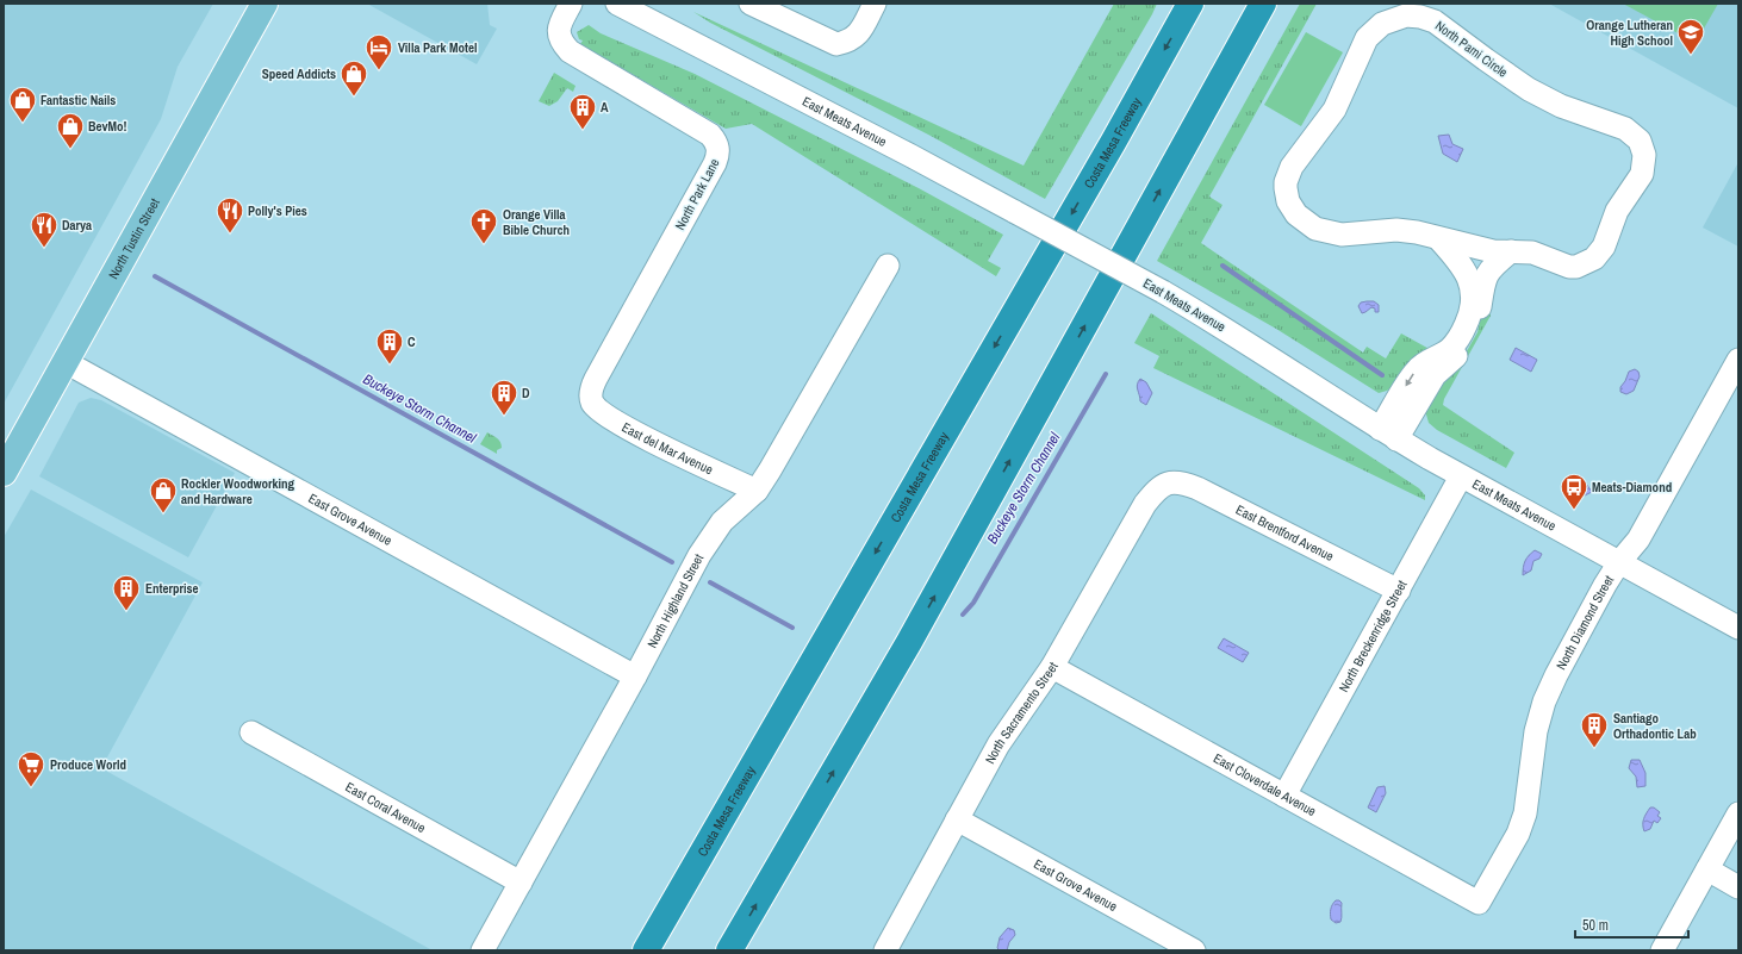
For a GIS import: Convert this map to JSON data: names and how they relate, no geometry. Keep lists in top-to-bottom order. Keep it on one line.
{"streets":{"highway":["Costa Mesa Freeway"],"main road":["North Tustin Street"],"street":["North Pami Circle","East Meats Avenue","North Park Lane","East del Mar Avenue","East Grove Avenue","East Brentford Avenue","North Highland Street","North Diamond Street","North Breckenridge Street","North Sacramento Street","East Cloverdale Avenue","East Coral Avenue"]},"crossings":[["East Meats Avenue","North Diamond Street"],["East Meats Avenue","North Breckenridge Street"],["North Park Lane","East del Mar Avenue"],["North Tustin Street","East Grove Avenue"],["East del Mar Avenue","North Highland Street"],["East Grove Avenue","North Highland Street"],["East Grove Avenue","North Sacramento Street"],["East Brentford Avenue","North Breckenridge Street"],["East Brentford Avenue","North Sacramento Street"],["North Highland Street","East Coral Avenue"],["North Diamond Street","East Cloverdale Avenue"],["North Breckenridge Street","East Cloverdale Avenue"],["North Sacramento Street","East Cloverdale Avenue"]],"water":["Buckeye Storm Channel"],"places":{"school or university":["Orange Lutheran High School"],"hotel":["Villa Park Motel"],"shop":["Speed Addicts","Fantastic Nails","BevMo!","Rockler Woodworking and Hardware"],"building":["A","C","D","Enterprise","Santiago Orthadontic Lab"],"restaurant":["Polly's Pies","Darya"],"church":["Orange Villa Bible Church"],"bus stop":["Meats-Diamond"],"supermarket":["Produce World"]},"scale_bar":"50 m"}
